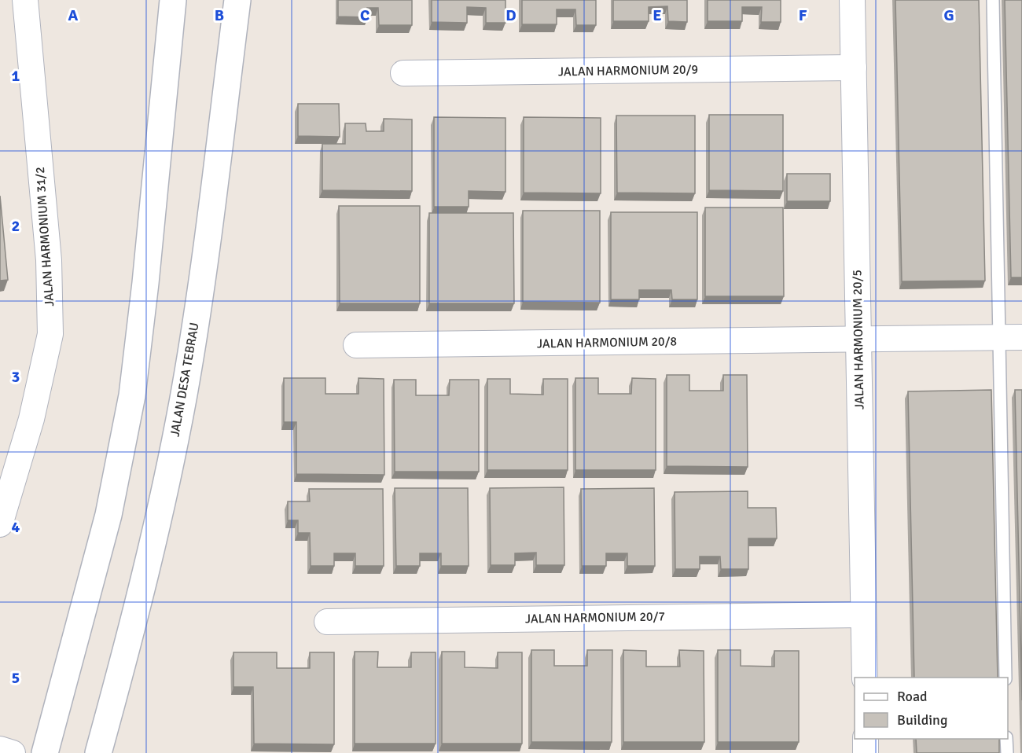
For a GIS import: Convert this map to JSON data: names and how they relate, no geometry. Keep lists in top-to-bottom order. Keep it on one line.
{"streets":{"main road":["JALAN DESA TEBRAU"],"street":["JALAN HARMONIUM 20/9","JALAN HARMONIUM 31/2","JALAN HARMONIUM 20/5","JALAN HARMONIUM 20/8","JALAN HARMONIUM 20/7"]},"crossings":[["JALAN HARMONIUM 20/9","JALAN HARMONIUM 20/5"],["JALAN HARMONIUM 20/5","JALAN HARMONIUM 20/8"],["JALAN HARMONIUM 20/5","JALAN HARMONIUM 20/7"]],"legend":["Road","Building"],"grid":{"columns":["A","B","C","D","E","F","G"],"rows":["1","2","3","4","5"]}}
